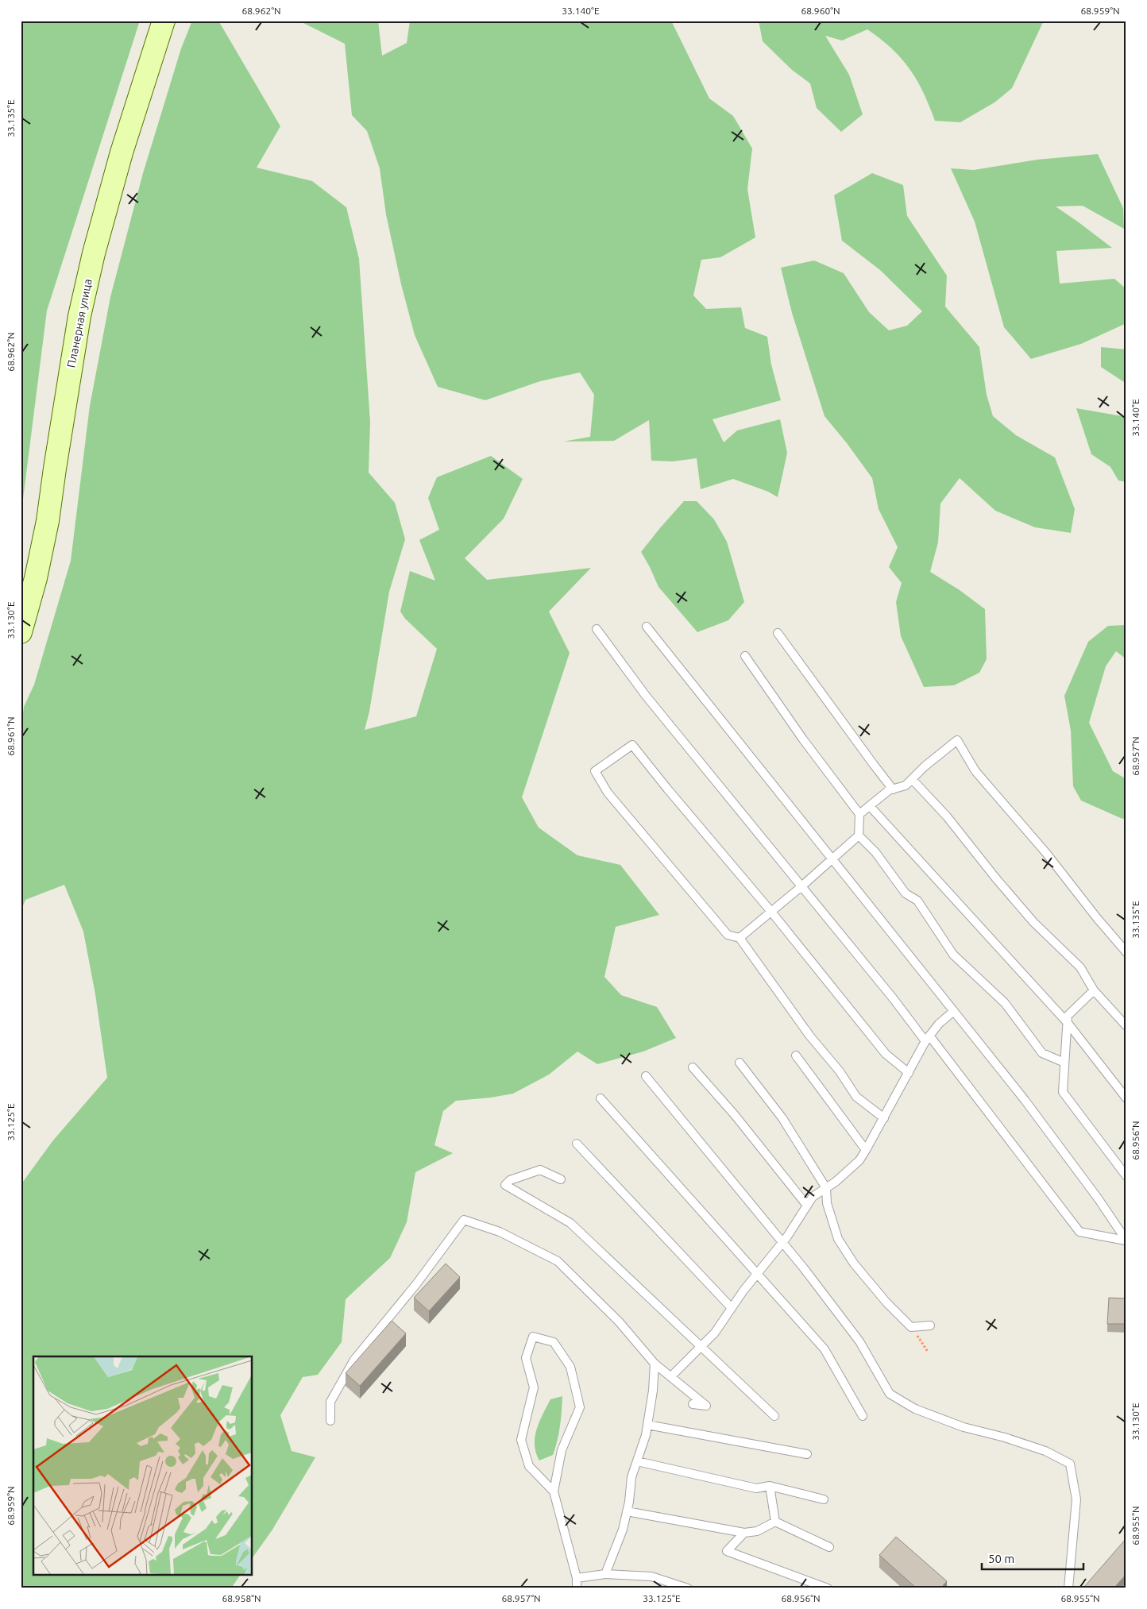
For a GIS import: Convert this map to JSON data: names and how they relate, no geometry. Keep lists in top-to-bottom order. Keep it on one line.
{"streets":{"main road":["Планерная улица"]},"scale_bar":"50 m","coordinates":["68.962°N","33.140°E","68.960°N","68.959°N","33.135°E","33.130°E","68.961°N","68.957°N","33.125°E","68.956°N","68.955°N","68.958°N"]}
